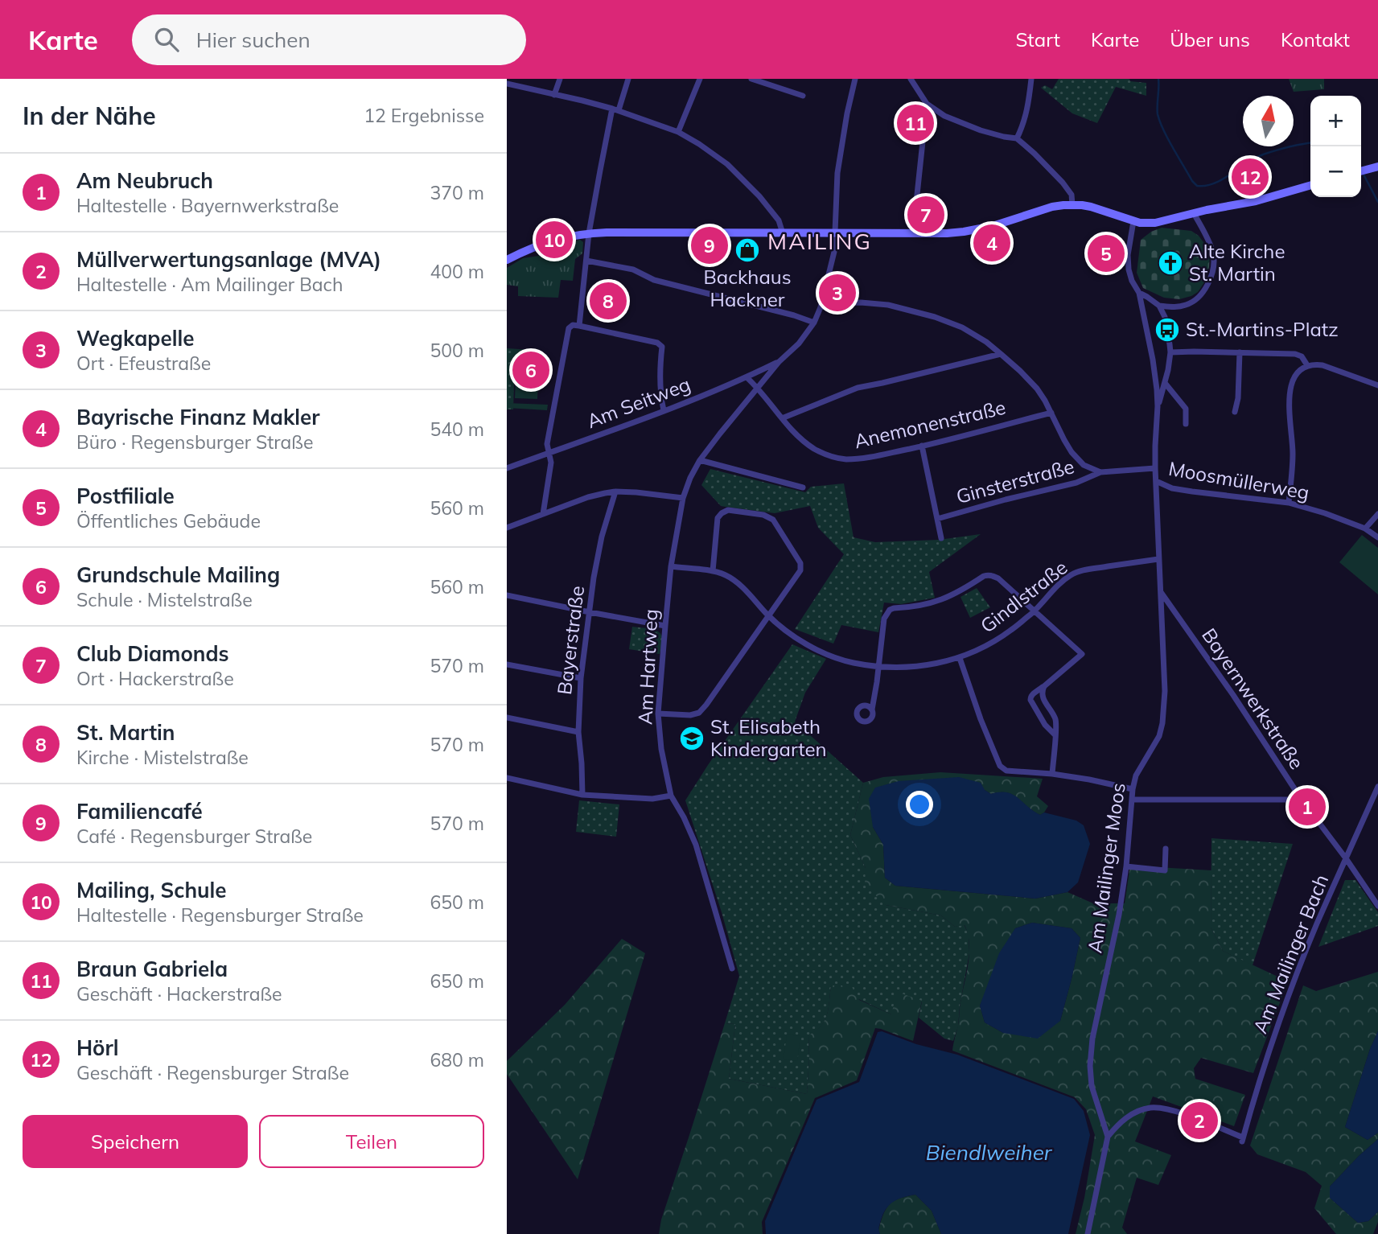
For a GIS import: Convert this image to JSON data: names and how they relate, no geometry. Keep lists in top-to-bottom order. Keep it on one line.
{"streets":{"street":["Am Seitweg","Anemonenstraße","Moosmüllerweg","Ginsterstraße","Gindlstraße","Bayerstraße","Am Hartweg","Bayernwerkstraße","Am Mailinger Moos","Am Mailinger Bach"]},"crossings":[["Am Seitweg","Anemonenstraße"],["Am Seitweg","Am Hartweg"],["Anemonenstraße","Ginsterstraße"],["Anemonenstraße","Am Hartweg"],["Moosmüllerweg","Am Mailinger Moos"],["Ginsterstraße","Am Mailinger Moos"],["Gindlstraße","Am Hartweg"],["Gindlstraße","Am Mailinger Moos"],["Bayernwerkstraße","Am Mailinger Moos"],["Bayernwerkstraße","Am Mailinger Bach"],["Am Mailinger Moos","Am Mailinger Bach"]],"districts":["MAILING"],"water":["Biendlweiher"],"places":{"shop":["Backhaus Hackner"],"church":["Alte Kirche St. Martin"],"bus stop":["St.-Martins-Platz"],"school or university":["St. Elisabeth Kindergarten"]},"north":"top","page":{"header":"Karte","search":"Hier suchen","nav":["Start","Karte","Über uns","Kontakt"],"heading":["In der Nähe","12 Ergebnisse"],"map_buttons":["+","−"],"pins":["11","12","7","10","4","9","5","3","8","6","1","2"],"list":[{"mark":"1","name":"Am Neubruch","note":"Haltestelle · Bayernwerkstraße","value":"370 m"},{"mark":"2","name":"Müllverwertungsanlage (MVA)","note":"Haltestelle · Am Mailinger Bach","value":"400 m"},{"mark":"3","name":"Wegkapelle","note":"Ort · Efeustraße","value":"500 m"},{"mark":"4","name":"Bayrische Finanz Makler","note":"Büro · Regensburger Straße","value":"540 m"},{"mark":"5","name":"Postfiliale","note":"Öffentliches Gebäude","value":"560 m"},{"mark":"6","name":"Grundschule Mailing","note":"Schule · Mistelstraße","value":"560 m"},{"mark":"7","name":"Club Diamonds","note":"Ort · Hackerstraße","value":"570 m"},{"mark":"8","name":"St. Martin","note":"Kirche · Mistelstraße","value":"570 m"},{"mark":"9","name":"Familiencafé","note":"Café · Regensburger Straße","value":"570 m"},{"mark":"10","name":"Mailing, Schule","note":"Haltestelle · Regensburger Straße","value":"650 m"},{"mark":"11","name":"Braun Gabriela","note":"Geschäft · Hackerstraße","value":"650 m"},{"mark":"12","name":"Hörl","note":"Geschäft · Regensburger Straße","value":"680 m"}],"buttons":["Speichern","Teilen"]}}
